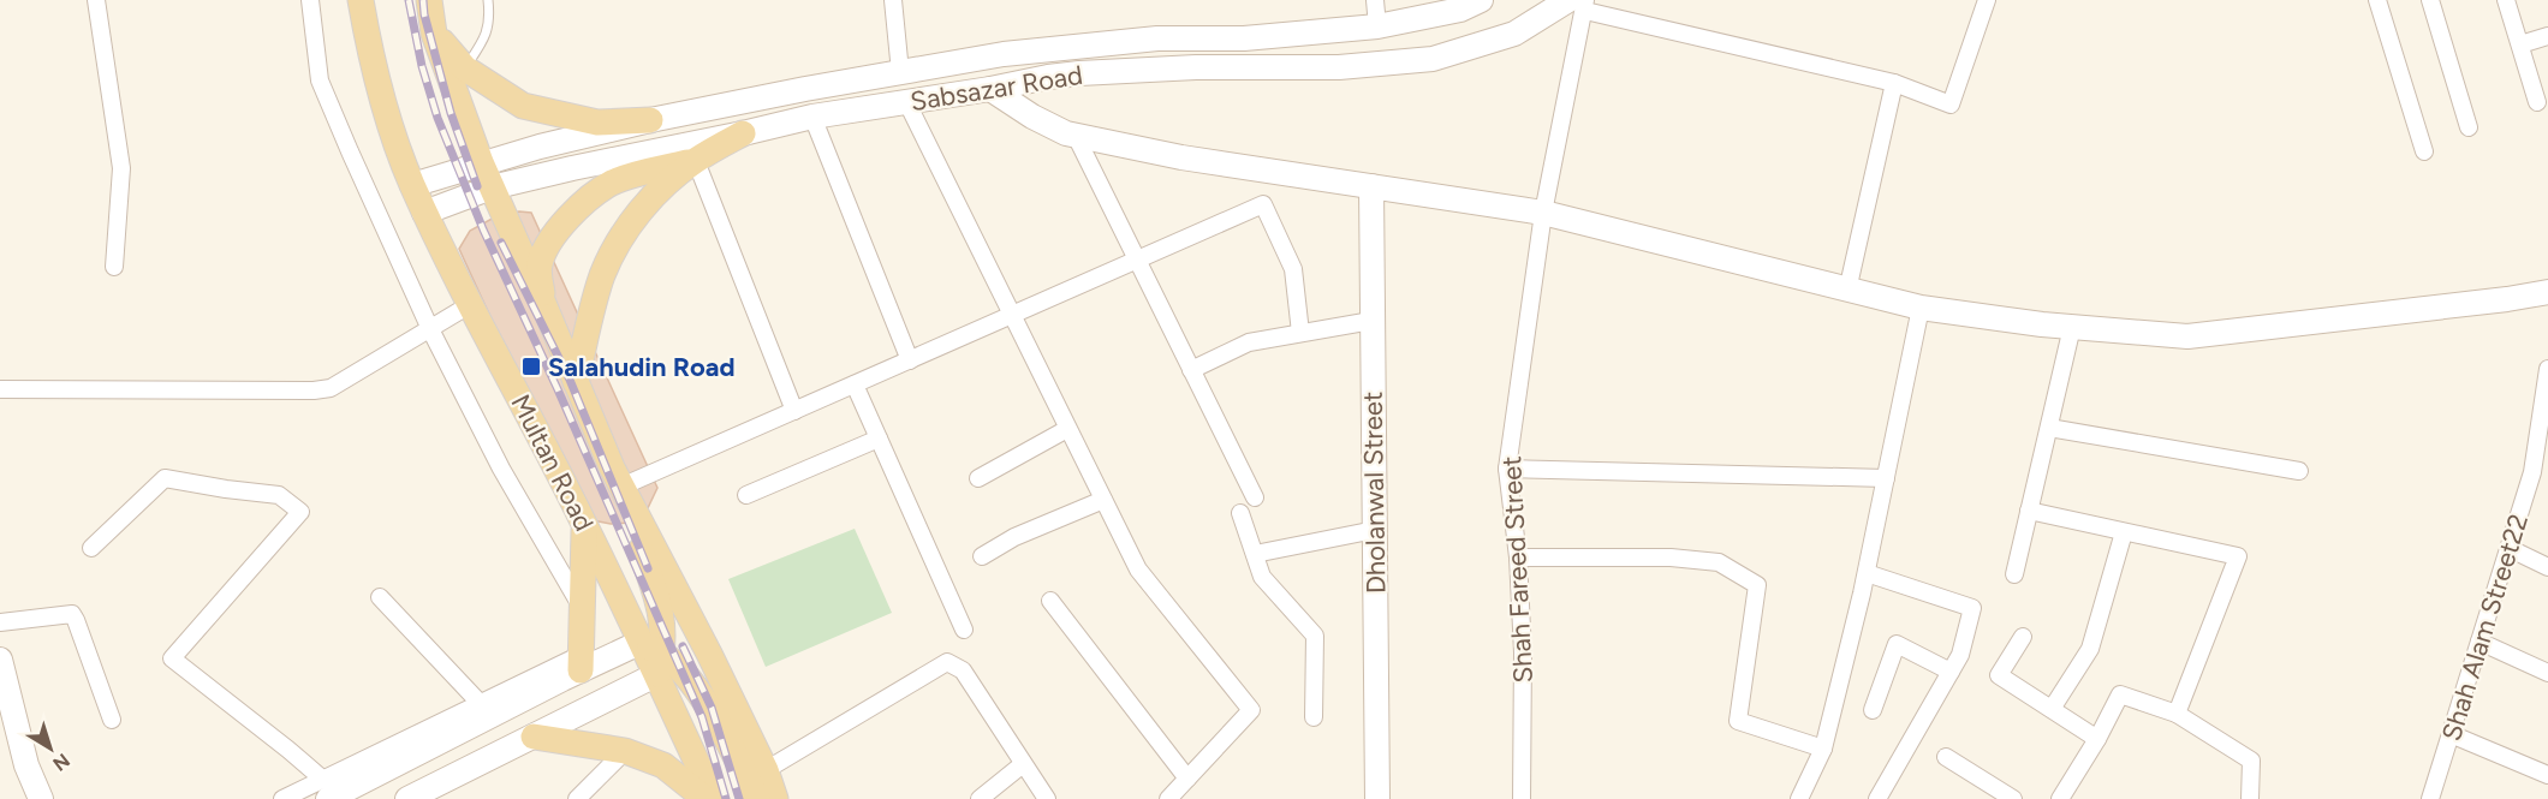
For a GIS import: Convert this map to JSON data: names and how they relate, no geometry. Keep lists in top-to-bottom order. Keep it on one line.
{"streets":{"main road":["Sabsazar Road","Multan Road","Dholanwal Street"],"street":["Shah Fareed Street","Shah Alam Street22"]},"crossings":[["Sabsazar Road","Multan Road"],["Sabsazar Road","Shah Fareed Street"]],"places":{"transit":["Salahudin Road"]},"north":"bottom right"}
